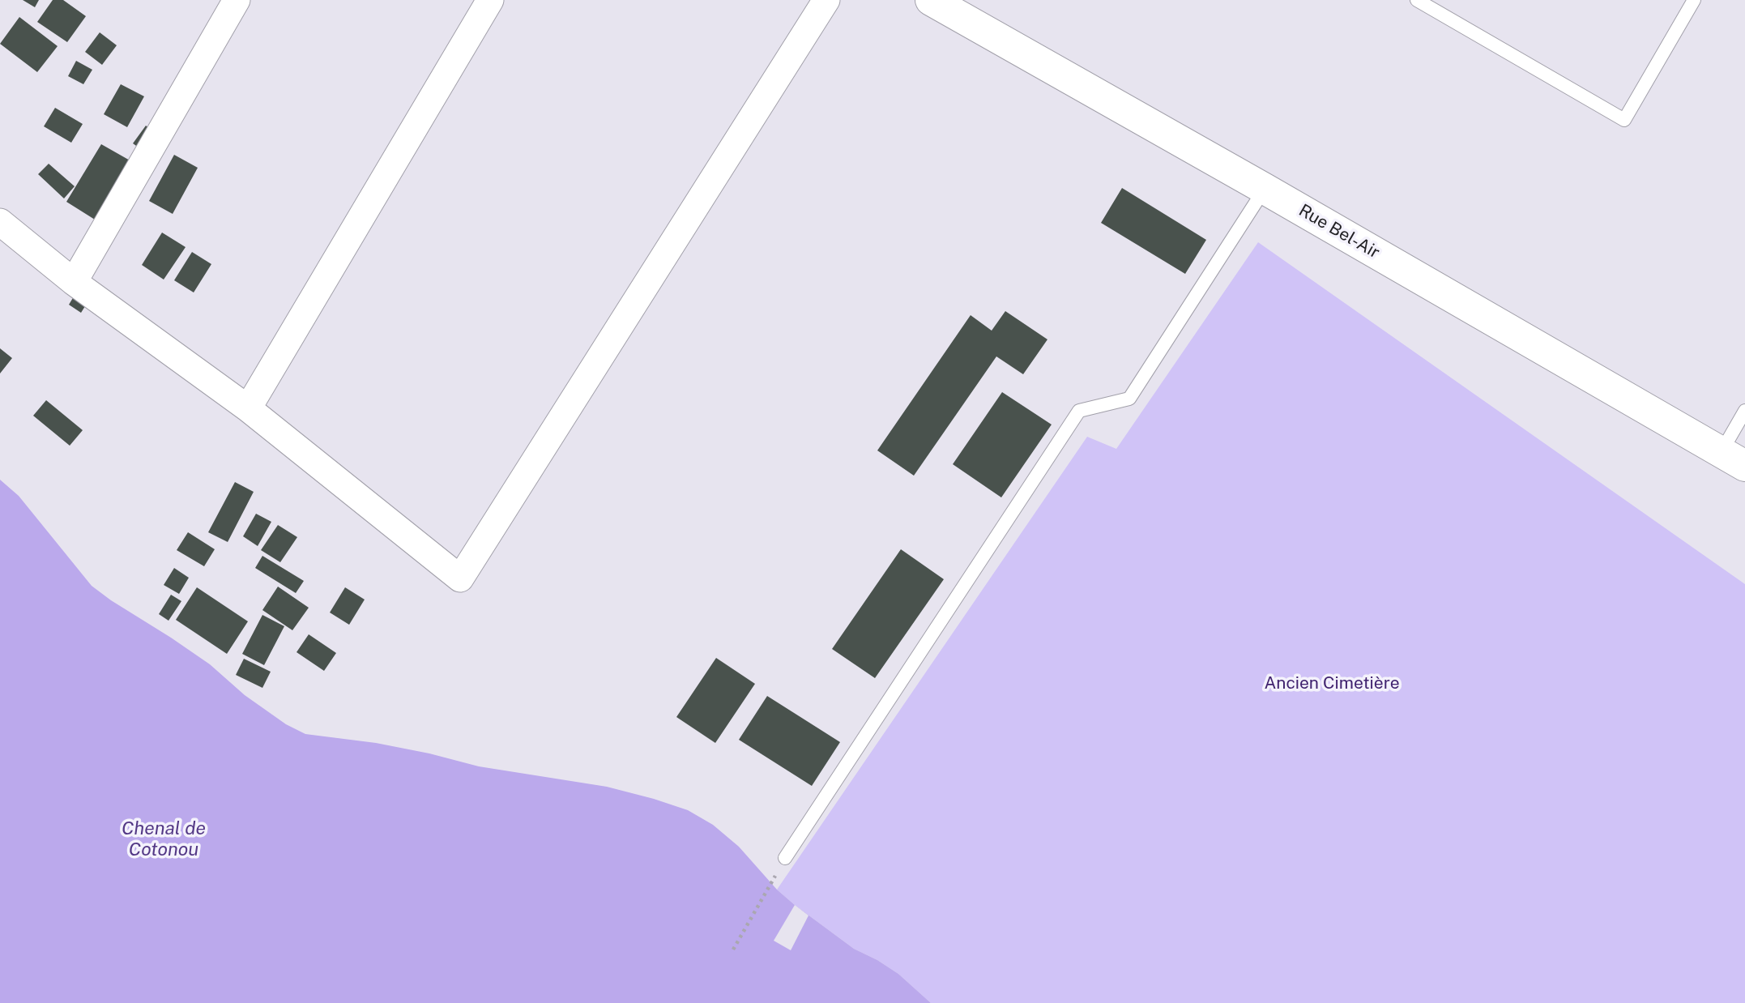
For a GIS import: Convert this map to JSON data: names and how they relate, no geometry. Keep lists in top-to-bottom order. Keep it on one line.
{"streets":{"main road":["Rue Bel-Air"]},"water":["Chenal de Cotonou"],"parks":["Ancien Cimetière"]}
